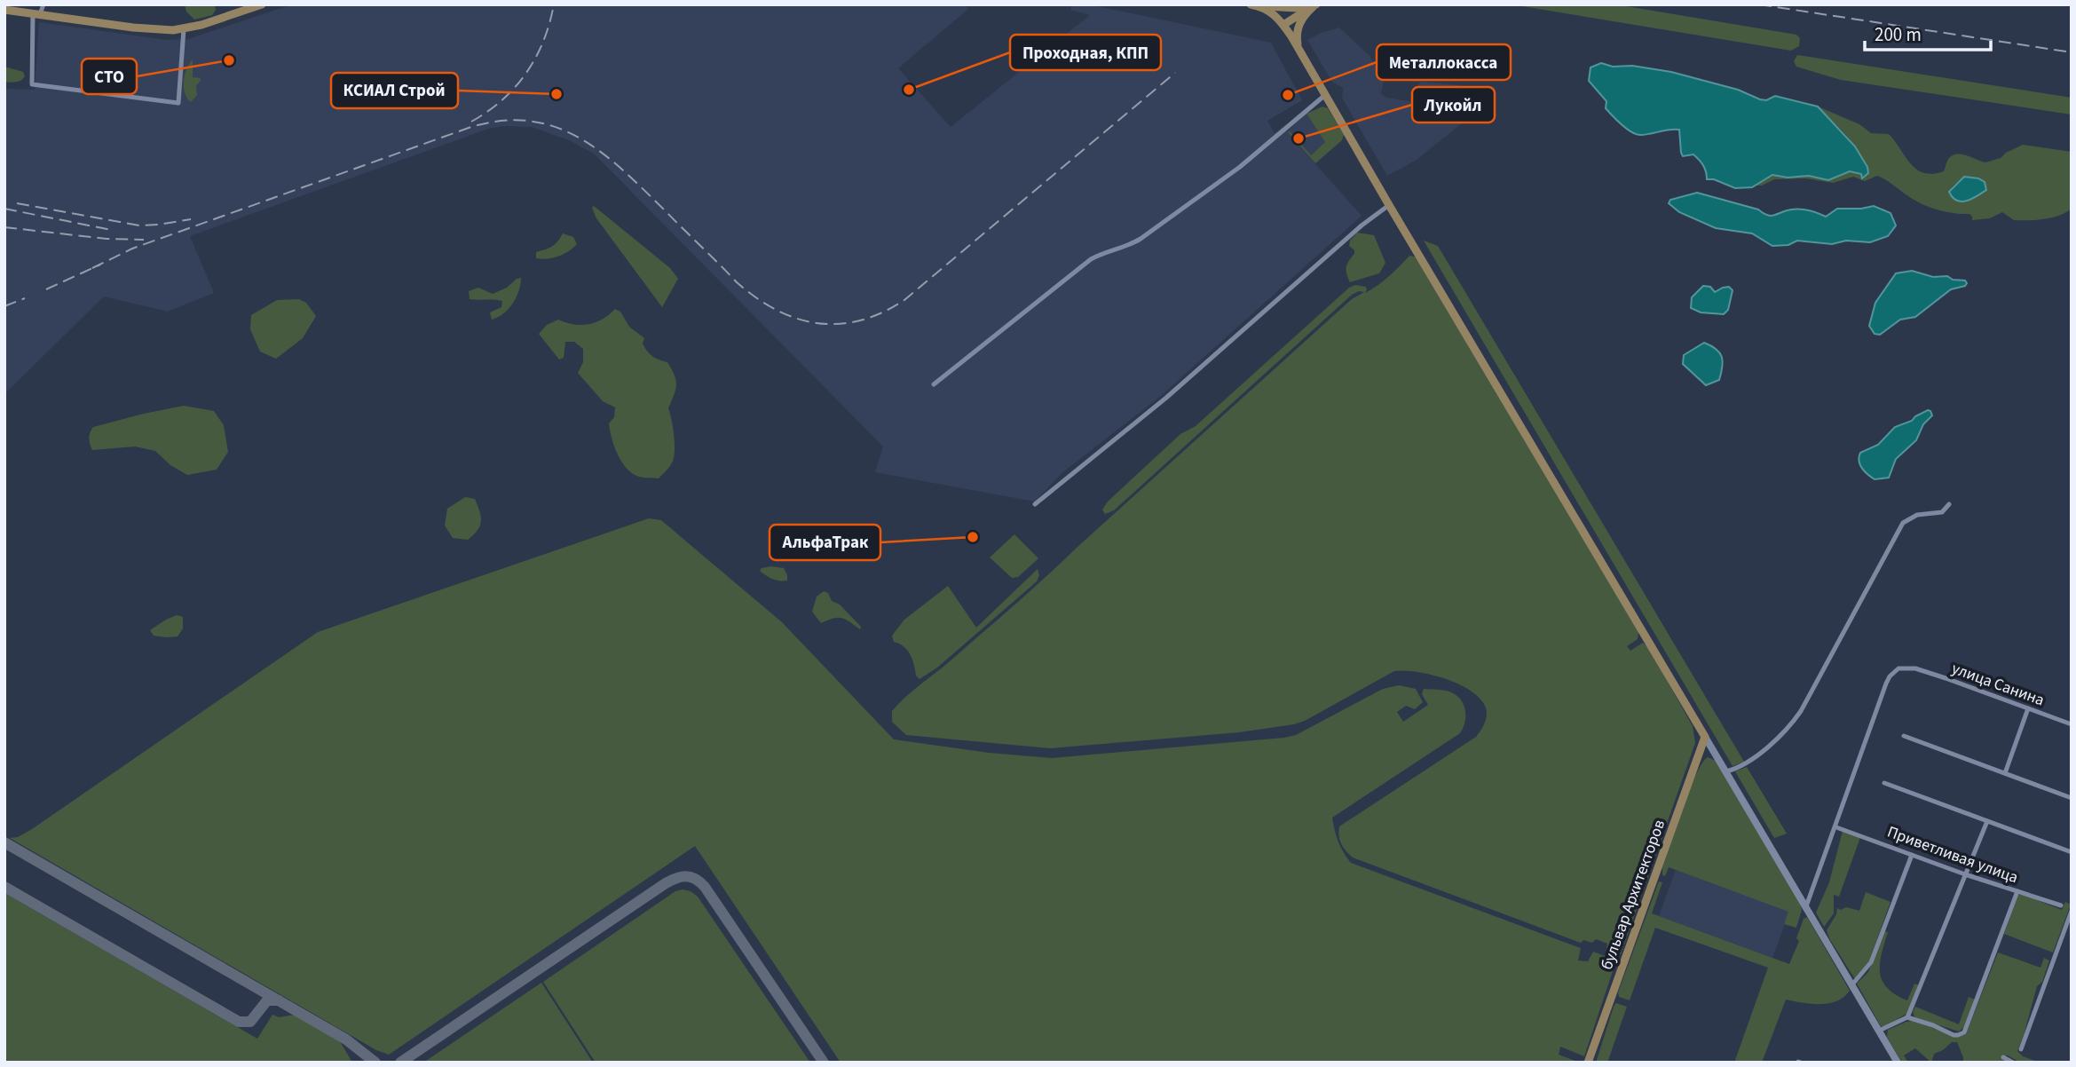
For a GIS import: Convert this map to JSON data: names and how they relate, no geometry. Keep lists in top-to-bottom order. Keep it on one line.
{"streets":{"main road":["бульвар Архитекторов"],"street":["улица Санина","Приветливая улица"]},"crossings":[["улица Санина","Приветливая улица"]],"places":["СТО","Проходная, КПП","КСИАЛ Строй","Металлокасса","Лукойл","АльфаТрак"],"scale_bar":"200 m"}
